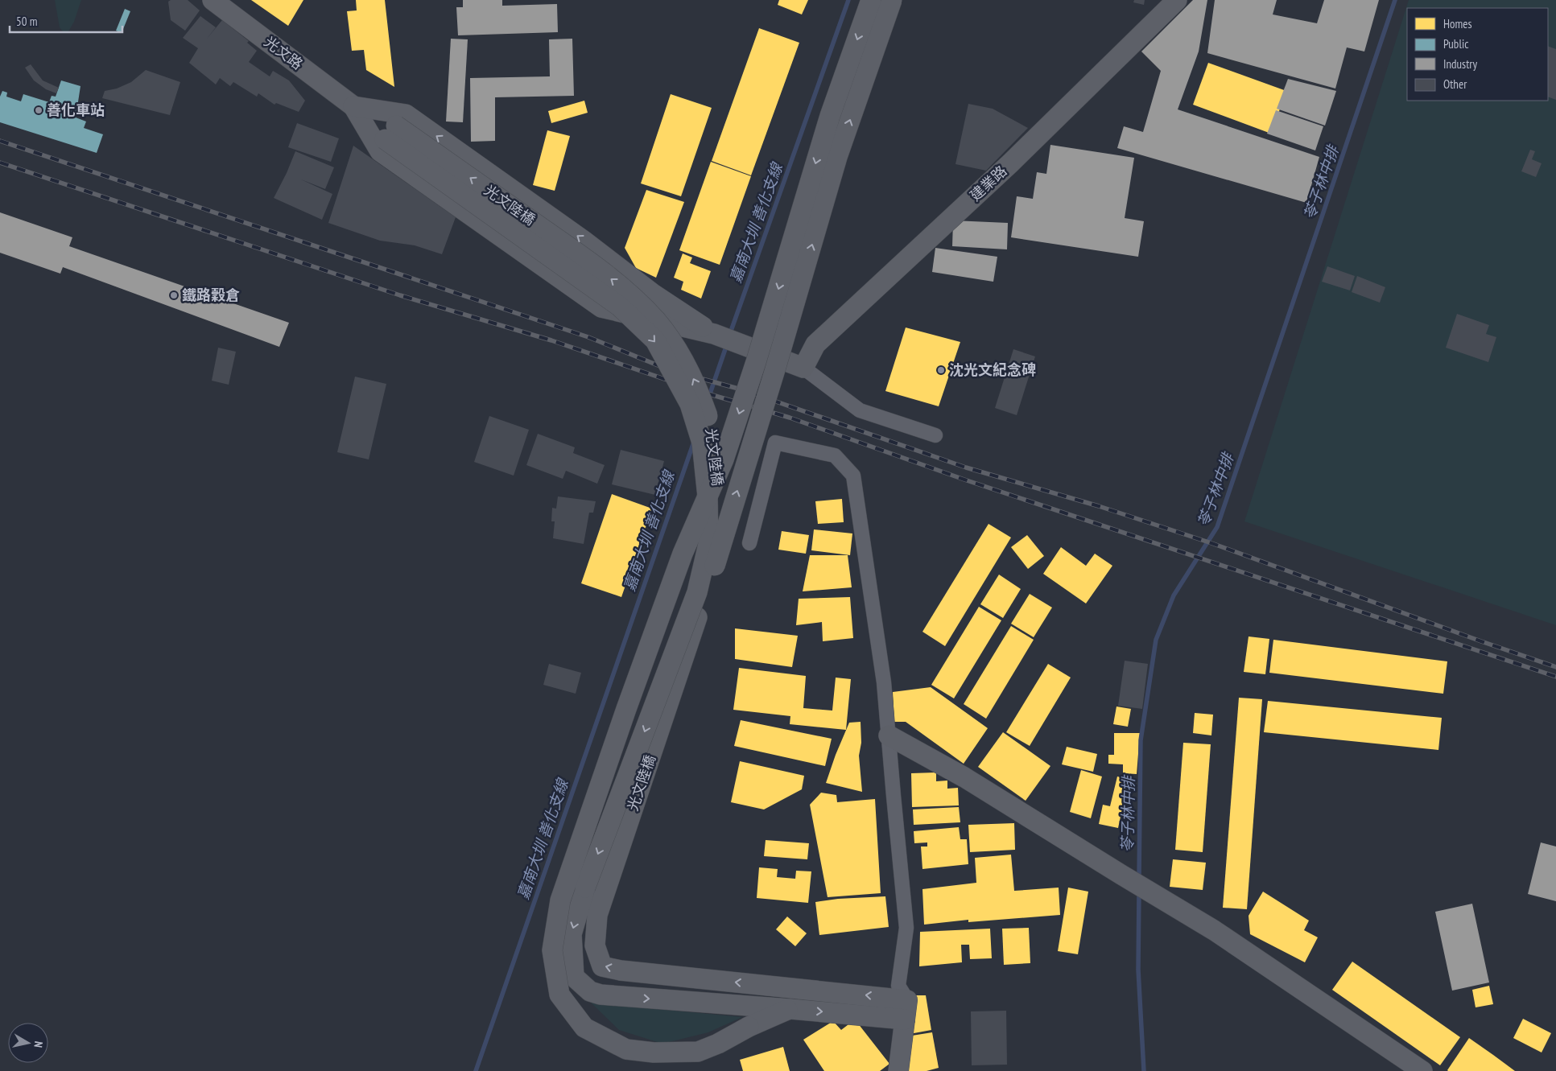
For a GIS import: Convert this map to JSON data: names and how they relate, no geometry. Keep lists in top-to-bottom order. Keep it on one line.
{"streets":{"street":["光文路","建業路","光文陸橋"]},"water":["苓子林中排","嘉南大圳 善化支線"],"places":["善化車站","鐵路穀倉","沈光文紀念碑"],"legend":["Homes","Public","Industry","Other"],"scale_bar":"50 m","north":"right"}
